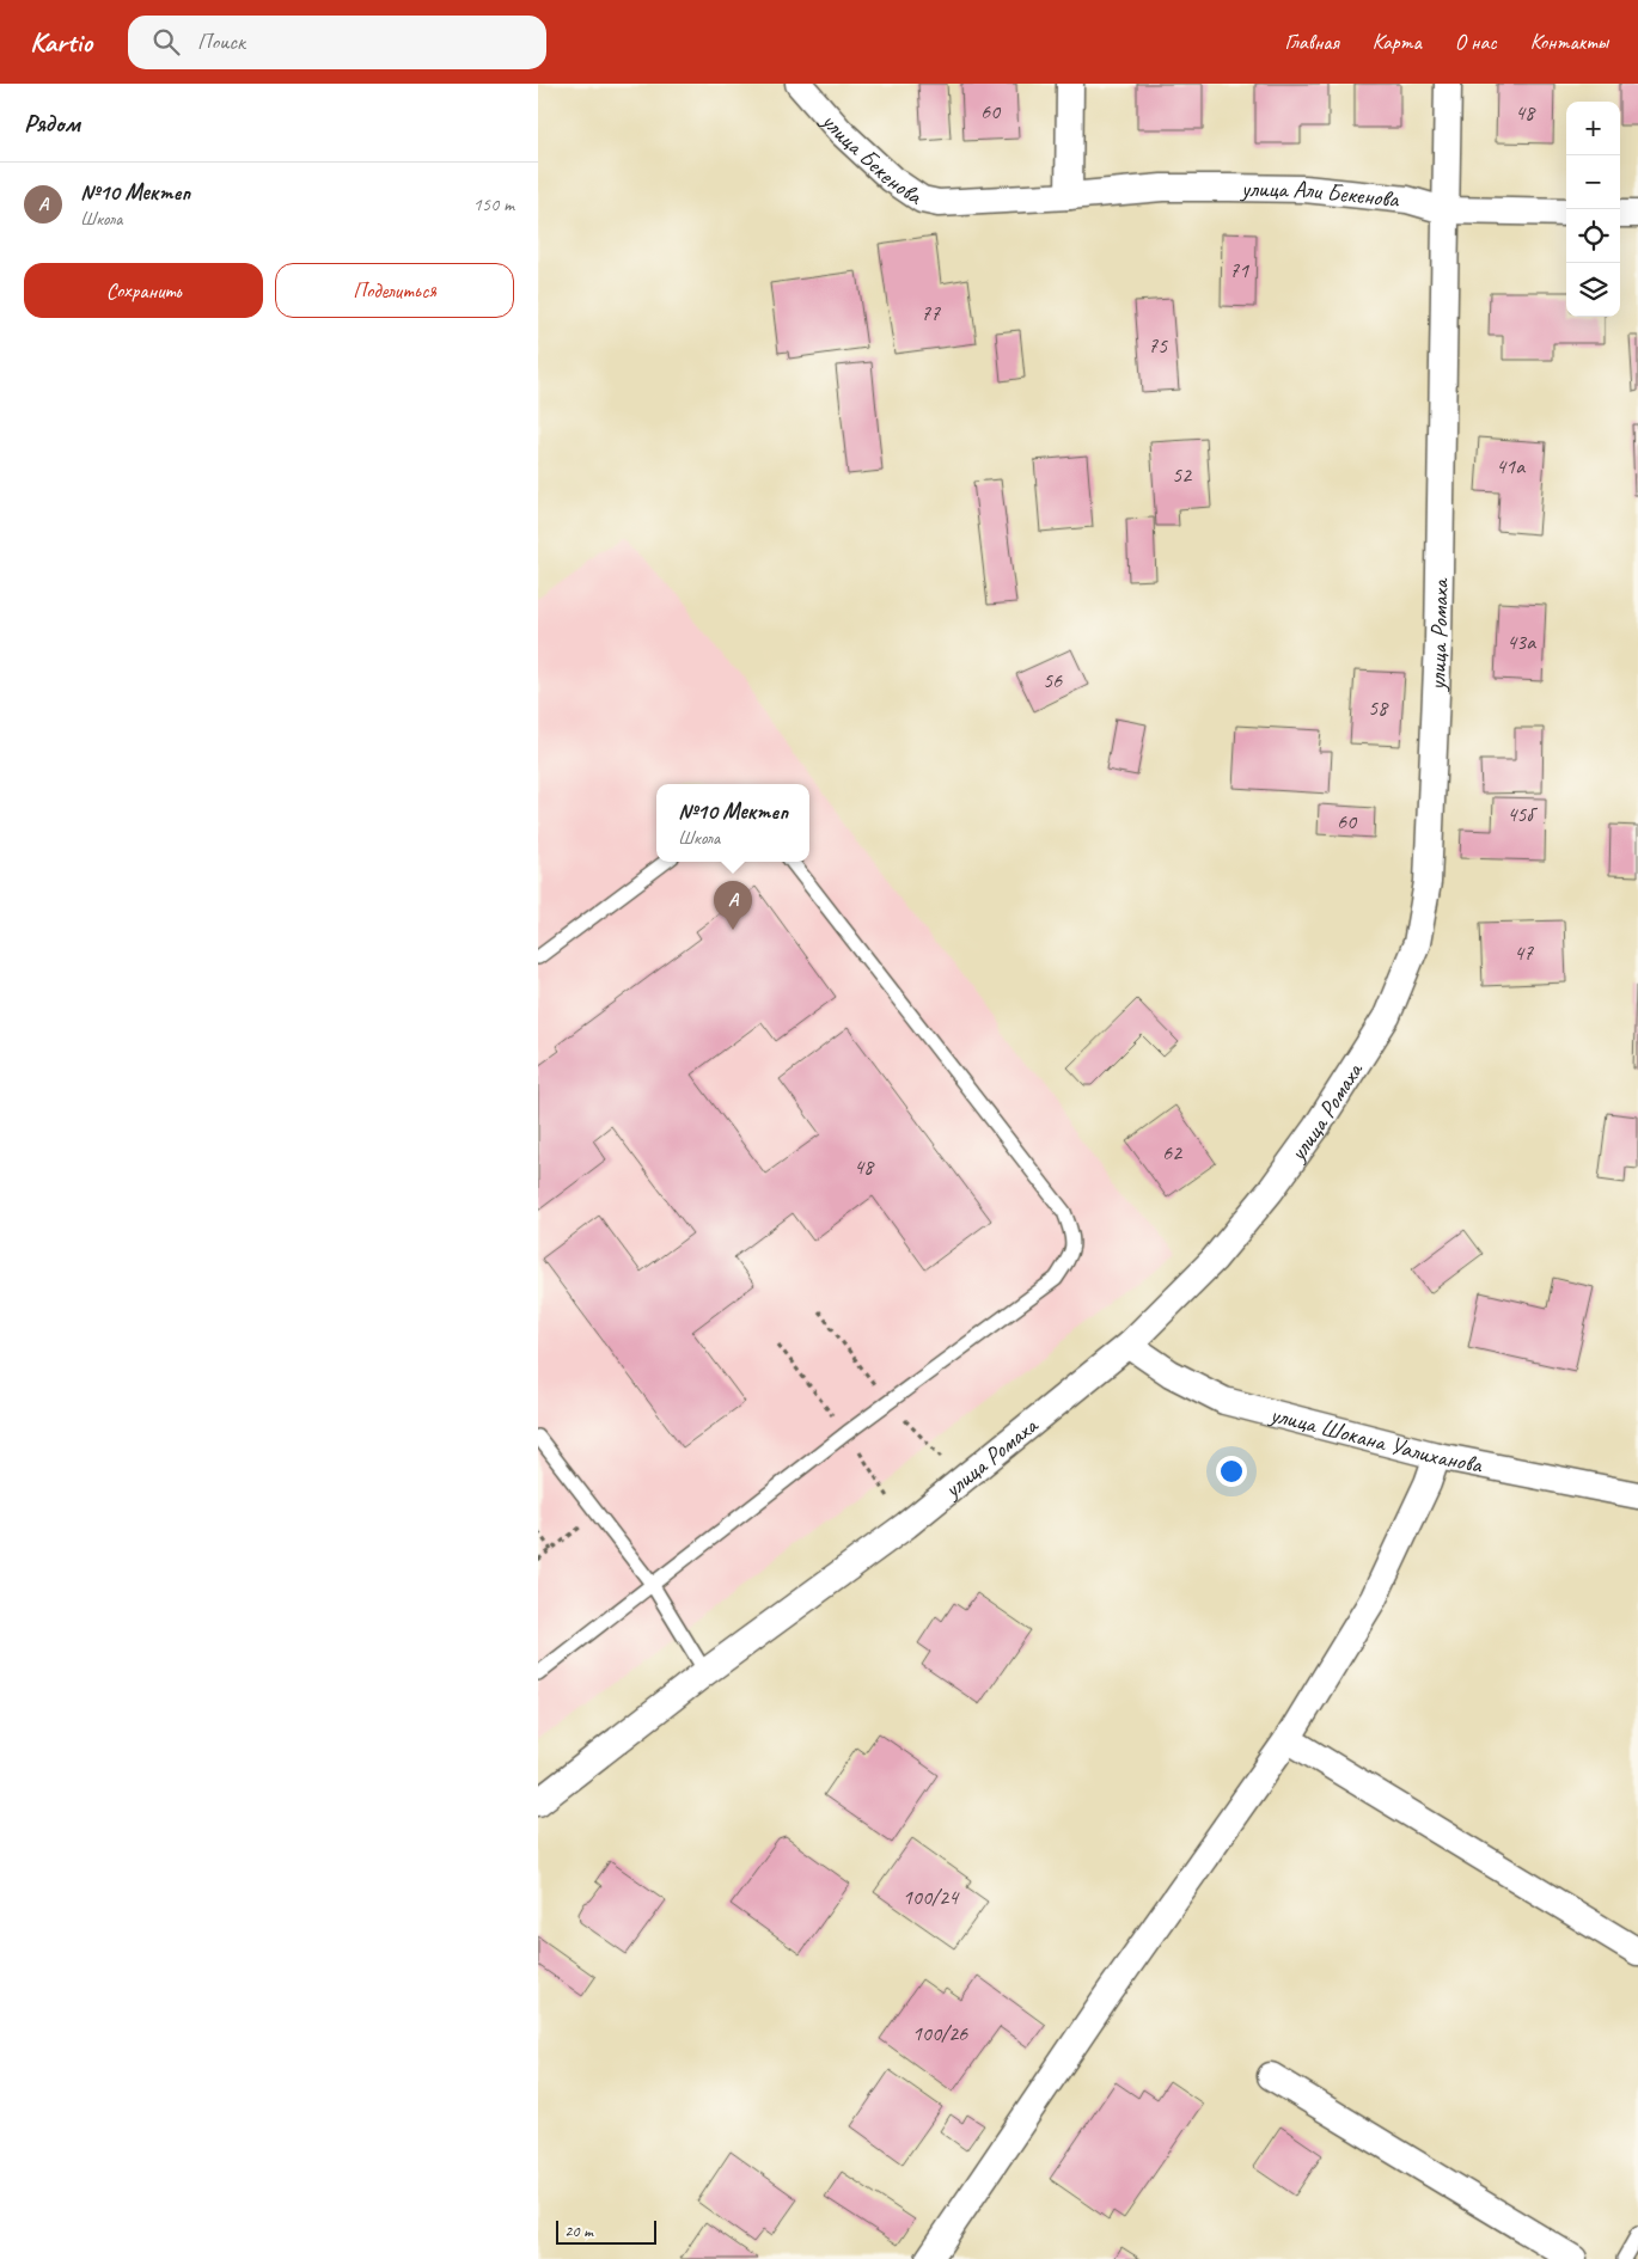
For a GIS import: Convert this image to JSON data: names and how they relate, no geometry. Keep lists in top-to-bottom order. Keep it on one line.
{"streets":{"street":["улица Бекенова","улица Али Бекенова","улица Ромаха","улица Шокана Уалиханова"]},"crossings":[["улица Бекенова","улица Али Бекенова"],["улица Али Бекенова","улица Ромаха"],["улица Ромаха","улица Шокана Уалиханова"]],"house_numbers":["60","48","71","77","75","41а","52","43а","56","58","45б","60","47","62","48","100/24","100/26"],"scale_bar":"20 m","page":{"header":"Kartio","search":"Поиск","nav":["Главная","Карта","О нас","Контакты"],"heading":"Рядом","map_buttons":["+","−"],"list":[{"mark":"A","name":"№10 Мектеп","note":"Школа","value":"150 m"}],"buttons":["Сохранить","Поделиться"],"popup":["№10 Мектеп","Школа"],"pins":"A","scale":"20 m"}}
